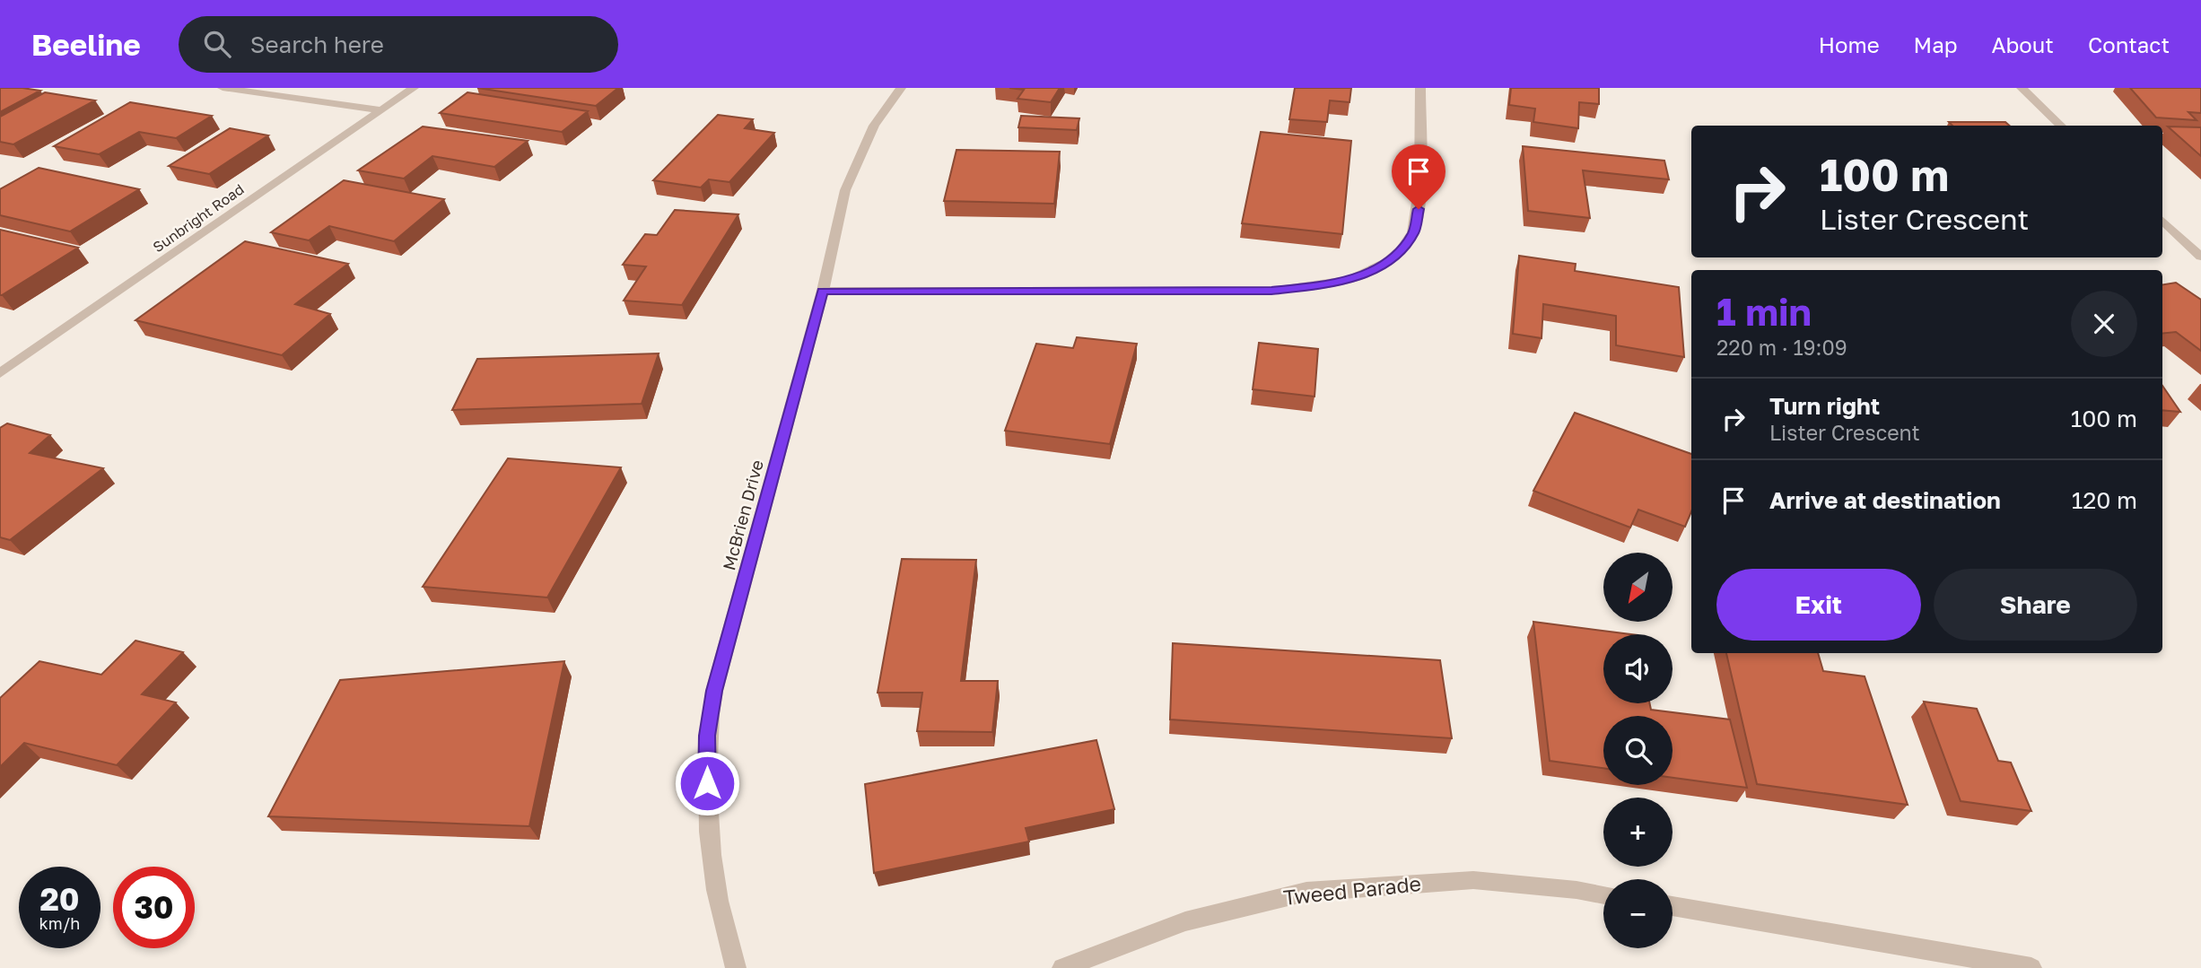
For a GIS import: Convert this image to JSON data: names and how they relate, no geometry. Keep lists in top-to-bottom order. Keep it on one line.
{"streets":{"street":["Sunbright Road","McBrien Drive","Tweed Parade"]},"north":"bottom left","page":{"header":"Beeline","search":"Search here","nav":["Home","Map","About","Contact"],"turn":["100 m","Lister Crescent"],"heading":["1 min","220 m · 19:09"],"list":[{"name":"Turn right","note":"Lister Crescent","value":"100 m"},{"name":"Arrive at destination","value":"120 m"}],"map_buttons":["+","−"],"buttons":["Exit","Share"],"speed":"20 km/h","limit":"30"}}
